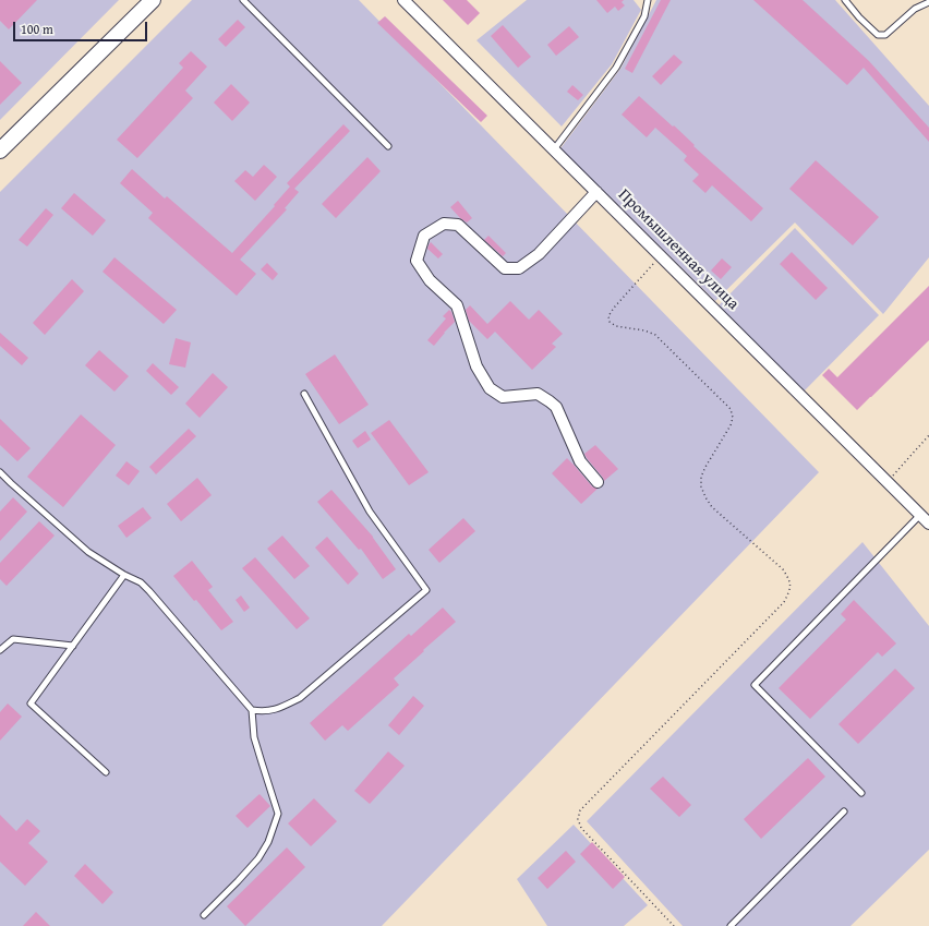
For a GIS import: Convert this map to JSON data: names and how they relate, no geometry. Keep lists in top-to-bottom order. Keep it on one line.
{"streets":{"street":["Промышленная улица"]},"scale_bar":"100 m"}
